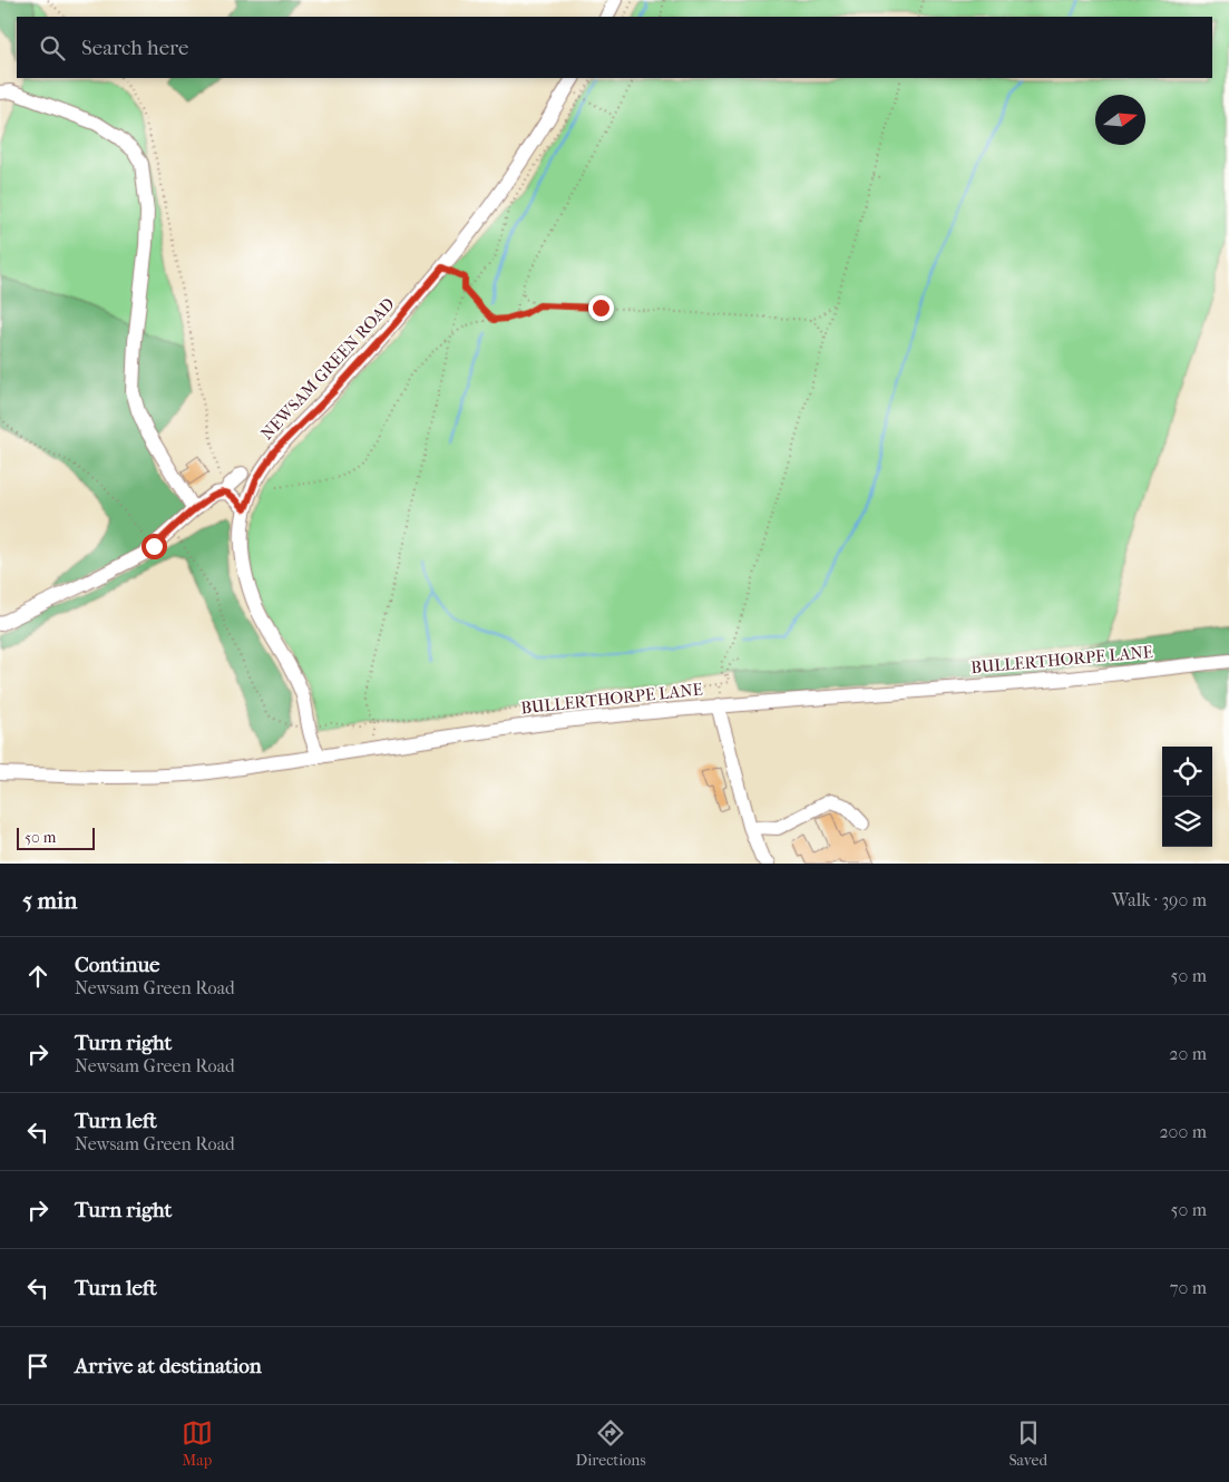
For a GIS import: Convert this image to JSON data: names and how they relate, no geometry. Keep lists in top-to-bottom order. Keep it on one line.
{"streets":{"street":["NEWSAM GREEN ROAD","BULLERTHORPE LANE"]},"crossings":[["NEWSAM GREEN ROAD","BULLERTHORPE LANE"]],"scale_bar":"50 m","north":"right","page":{"search":"Search here","scale":"50 m","heading":["5 min","Walk · 390 m"],"list":[["Continue","Newsam Green Road","50 m"],["Turn right","Newsam Green Road","20 m"],["Turn left","Newsam Green Road","200 m"],["Turn right","50 m"],["Turn left","70 m"],"Arrive at destination"],"nav":["Map","Directions","Saved"]}}
